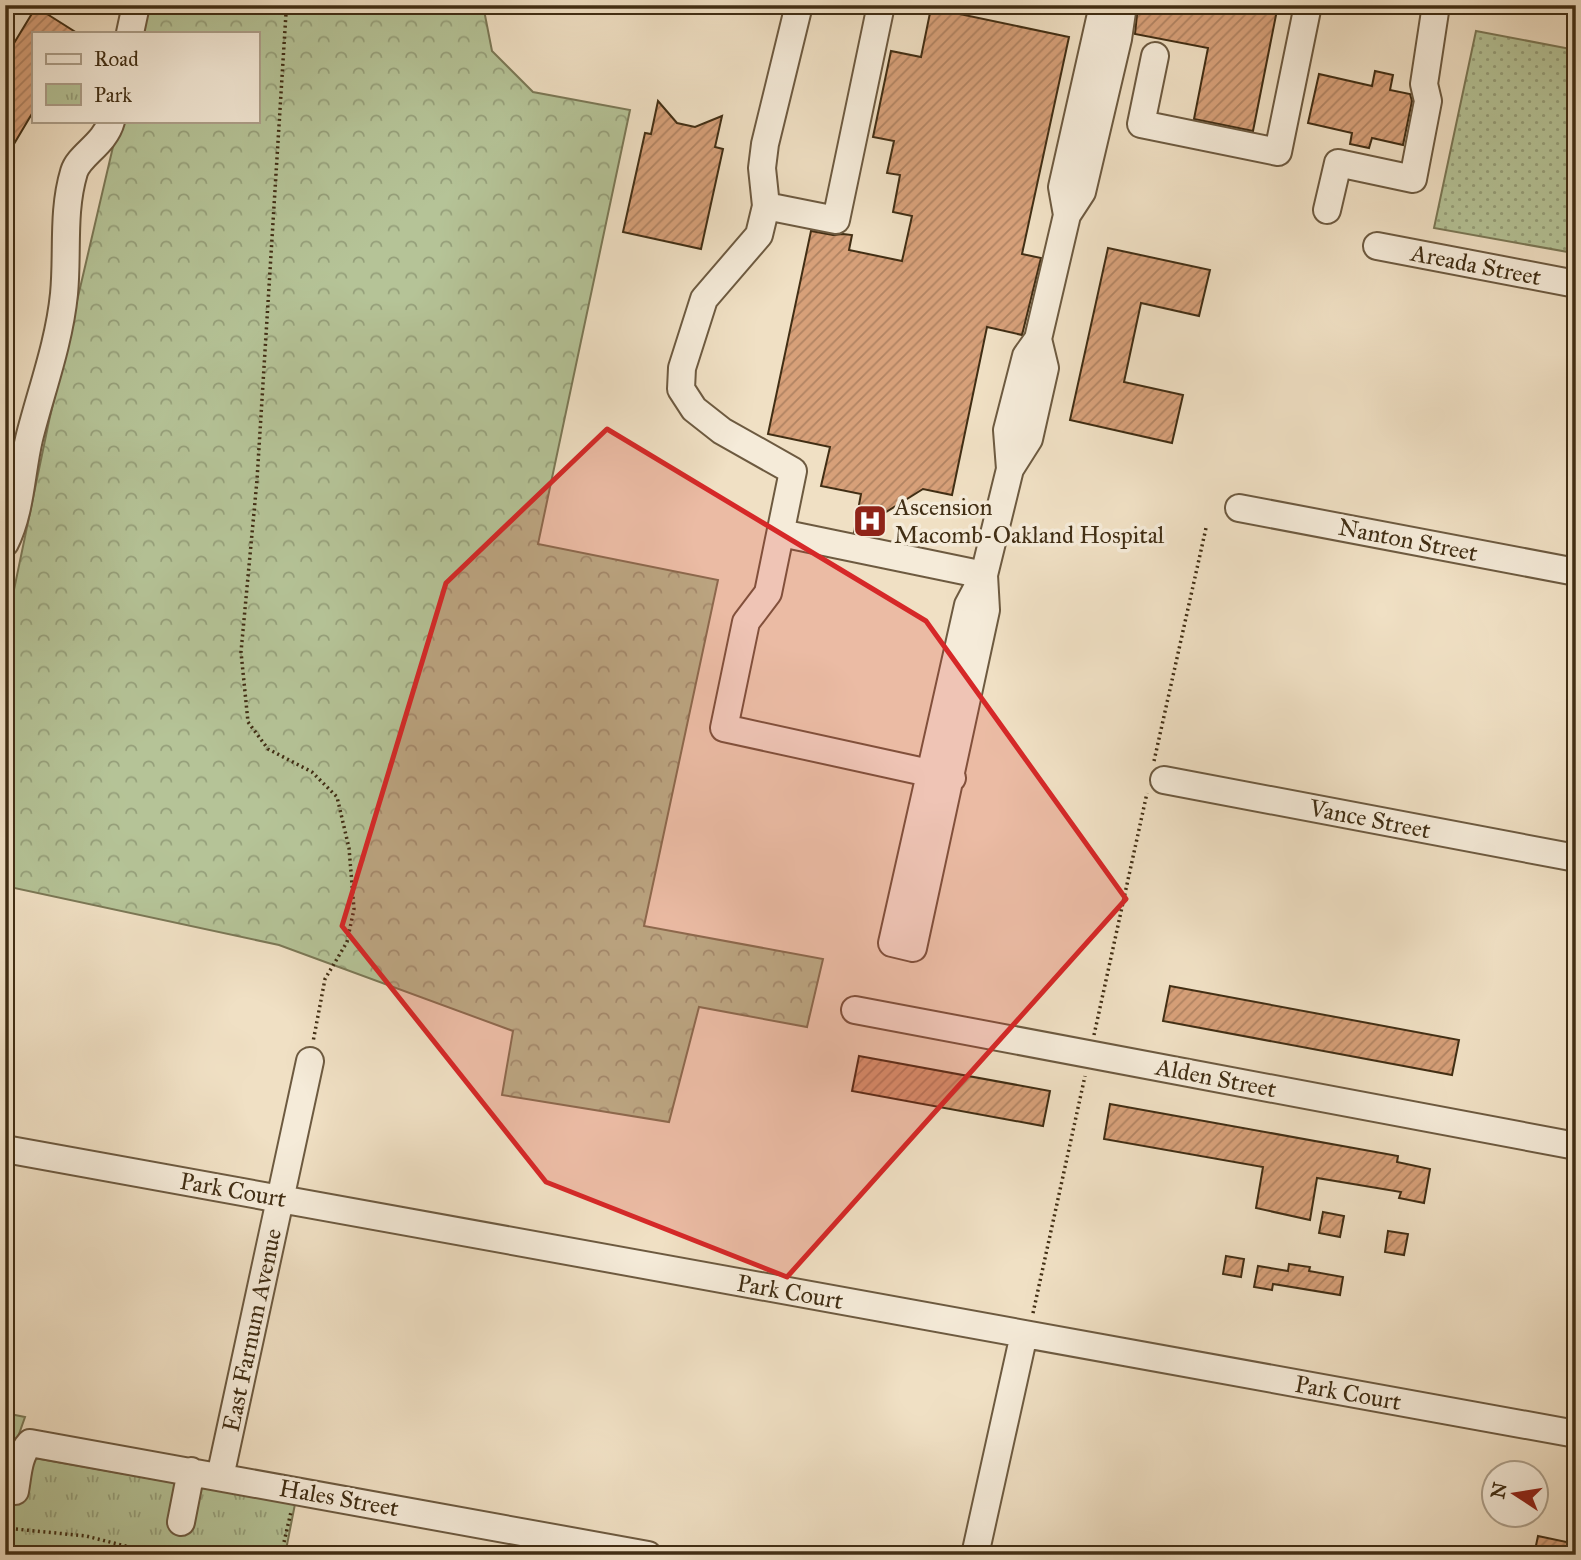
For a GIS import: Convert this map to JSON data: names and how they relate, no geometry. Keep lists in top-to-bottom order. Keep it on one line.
{"streets":{"street":["Areada Street","Nanton Street","Vance Street","Alden Street","Park Court","East Farnum Avenue","Hales Street"]},"crossings":[["Park Court","East Farnum Avenue"],["East Farnum Avenue","Hales Street"]],"places":{"hospital":["Ascension Macomb-Oakland Hospital"]},"legend":["Road","Park"],"north":"left"}
